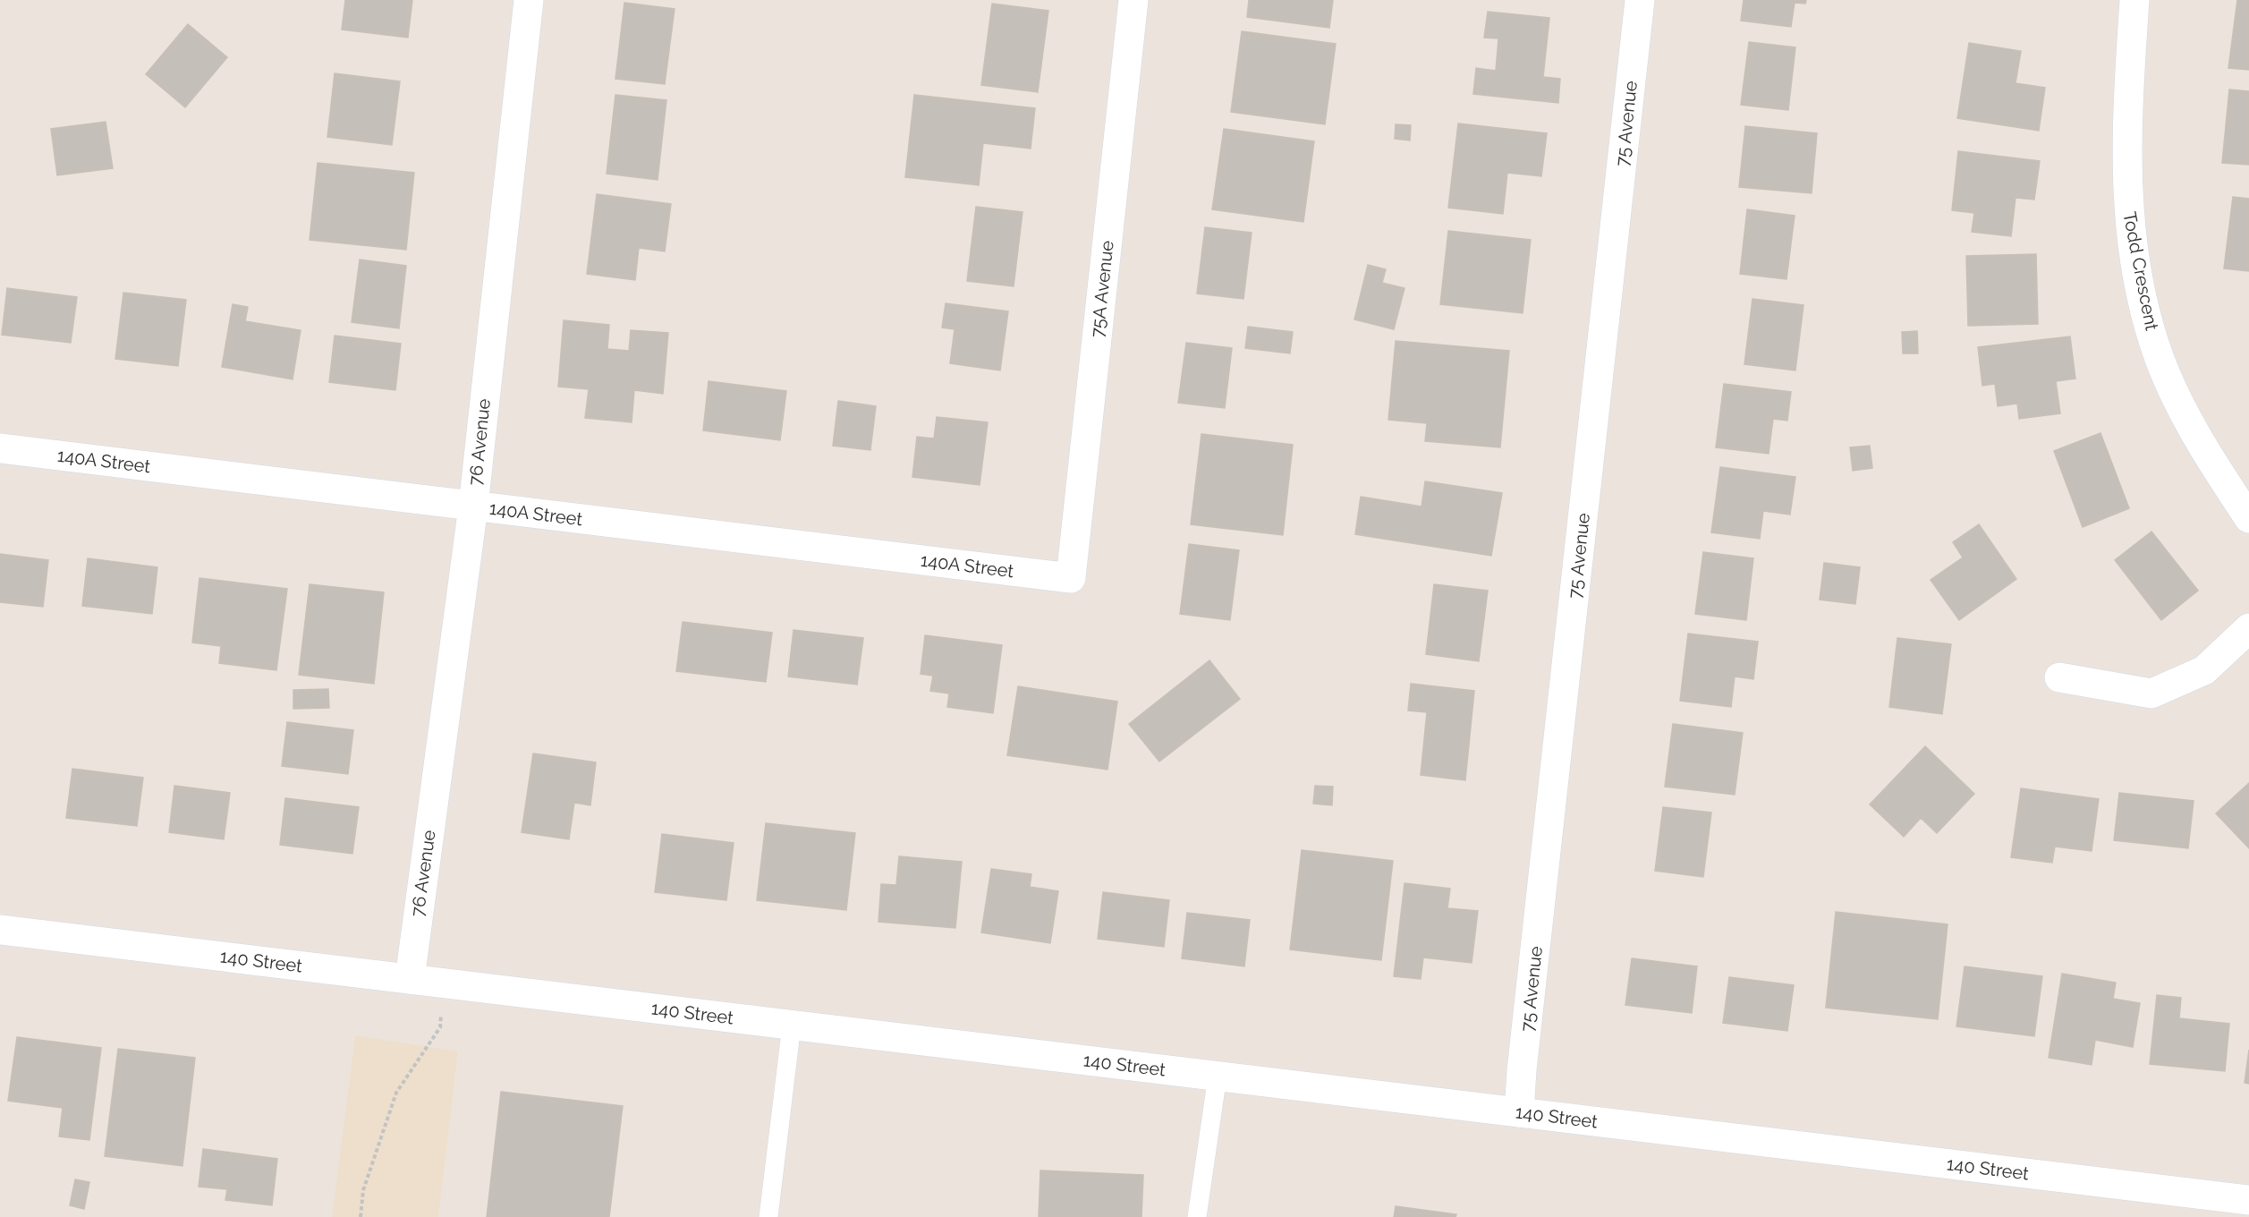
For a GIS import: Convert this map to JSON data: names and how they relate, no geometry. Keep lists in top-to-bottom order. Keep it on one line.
{"streets":{"street":["75 Avenue","Todd Crescent","75A Avenue","76 Avenue","140A Street","140 Street"]},"crossings":[["75 Avenue","140 Street"],["75A Avenue","140A Street"],["76 Avenue","140A Street"],["76 Avenue","140 Street"]]}
